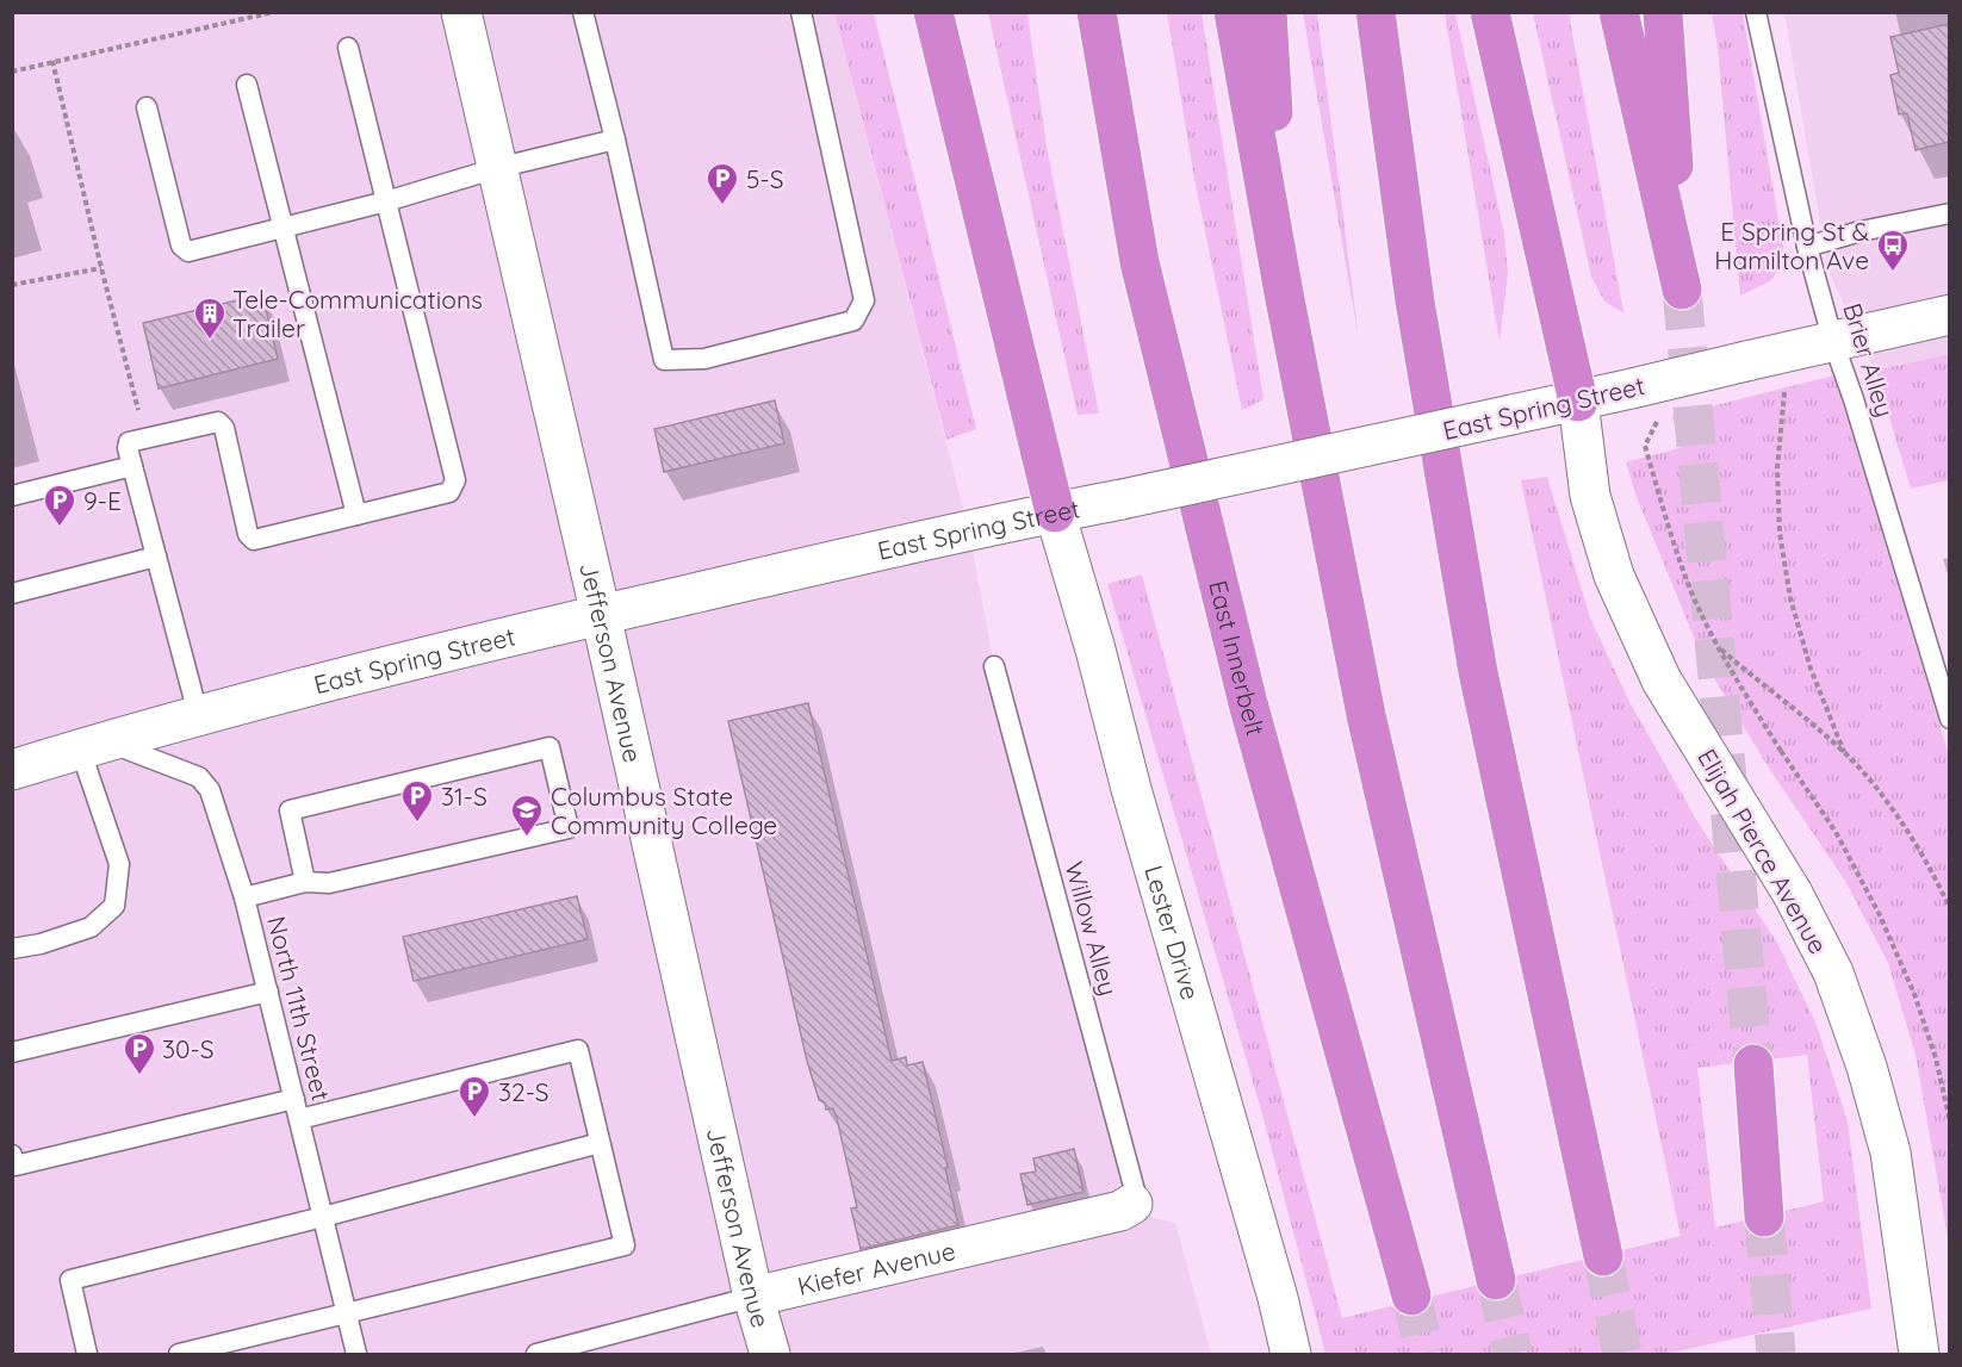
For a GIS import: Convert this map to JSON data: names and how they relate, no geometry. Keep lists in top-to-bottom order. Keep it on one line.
{"streets":{"highway":["East Innerbelt"],"street":["East Spring Street","Jefferson Avenue","Elijah Pierce Avenue","Lester Drive","Kiefer Avenue"],"lane":["Brier Alley","Willow Alley","North 11th Street"]},"crossings":[["Brier Alley","East Spring Street"],["East Spring Street","Jefferson Avenue"],["East Spring Street","Elijah Pierce Avenue"],["East Spring Street","Lester Drive"],["East Spring Street","North 11th Street"],["Jefferson Avenue","Kiefer Avenue"],["Willow Alley","Kiefer Avenue"]],"places":{"parking":["5-S","9-E","31-S","30-S","32-S"],"bus stop":["E Spring St & Hamilton Ave"],"building":["Tele-Communications Trailer"],"school or university":["Columbus State Community College"]}}
